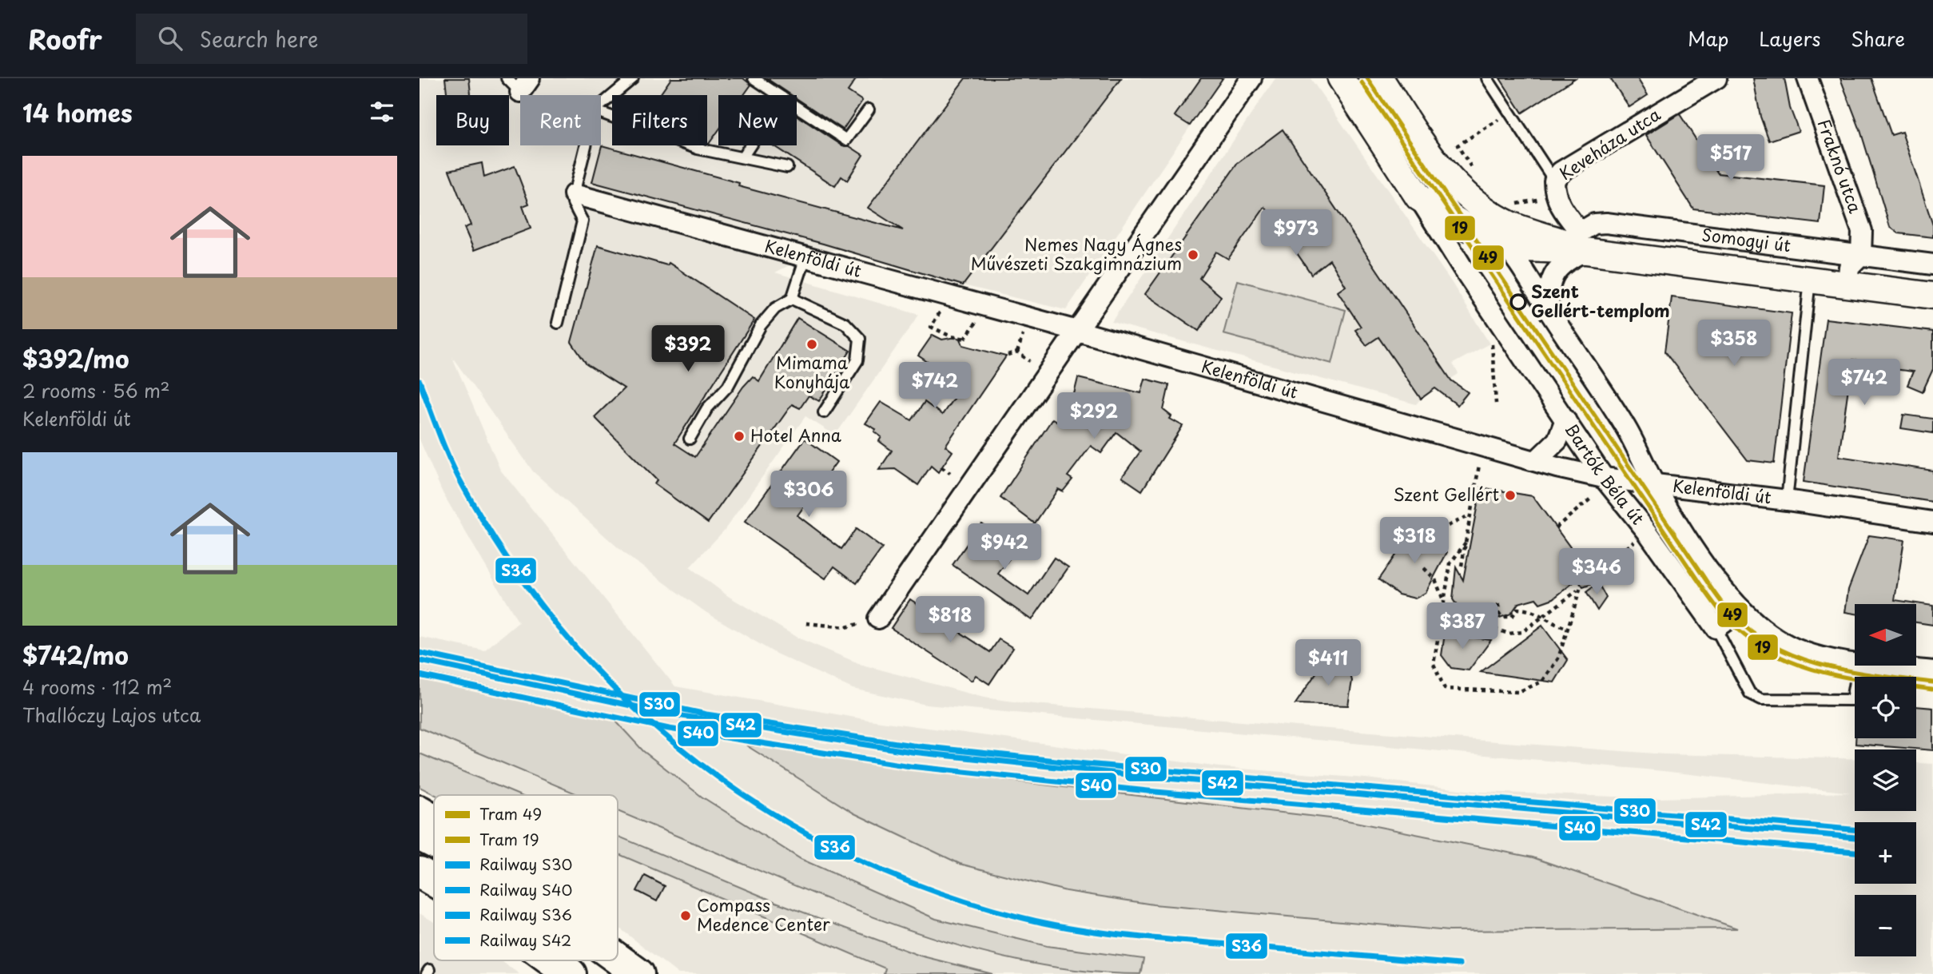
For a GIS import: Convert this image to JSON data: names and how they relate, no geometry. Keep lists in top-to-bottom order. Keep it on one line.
{"streets":{"street":["Keveháza utca","Fraknó utca","Somogyi út","Kelenföldi út","Bartók Béla út"]},"crossings":[["Keveháza utca","Somogyi út"],["Fraknó utca","Somogyi út"],["Somogyi út","Bartók Béla út"],["Kelenföldi út","Bartók Béla út"]],"places":["Nemes Nagy Ágnes Művészeti Szakgimnázium","Szent Gellért-templom","Mimama Konyhája","Hotel Anna","Szent Gellért","Compass Medence Center"],"lines":["tram line 49","tram line 19","rail line S36","rail line S30","rail line S42","rail line S40"],"legend":["Tram 49","Tram 19","Railway S30","Railway S40","Railway S36","Railway S42"],"north":"left","page":{"header":"Roofr","search":"Search here","nav":["Map","Layers","Share"],"heading":"14 homes","chip":["Buy","Rent","Filters","New"],"price":["$517","$973","$358","$392","$742","$742","$292","$306","$318","$942","$346","$818","$387","$411"],"list":[{"name":"$392/mo","note":"2 rooms · 56 m² · Kelenföldi út"},{"name":"$742/mo","note":"4 rooms · 112 m² · Thallóczy Lajos utca"}],"map_buttons":["+","−"]}}
